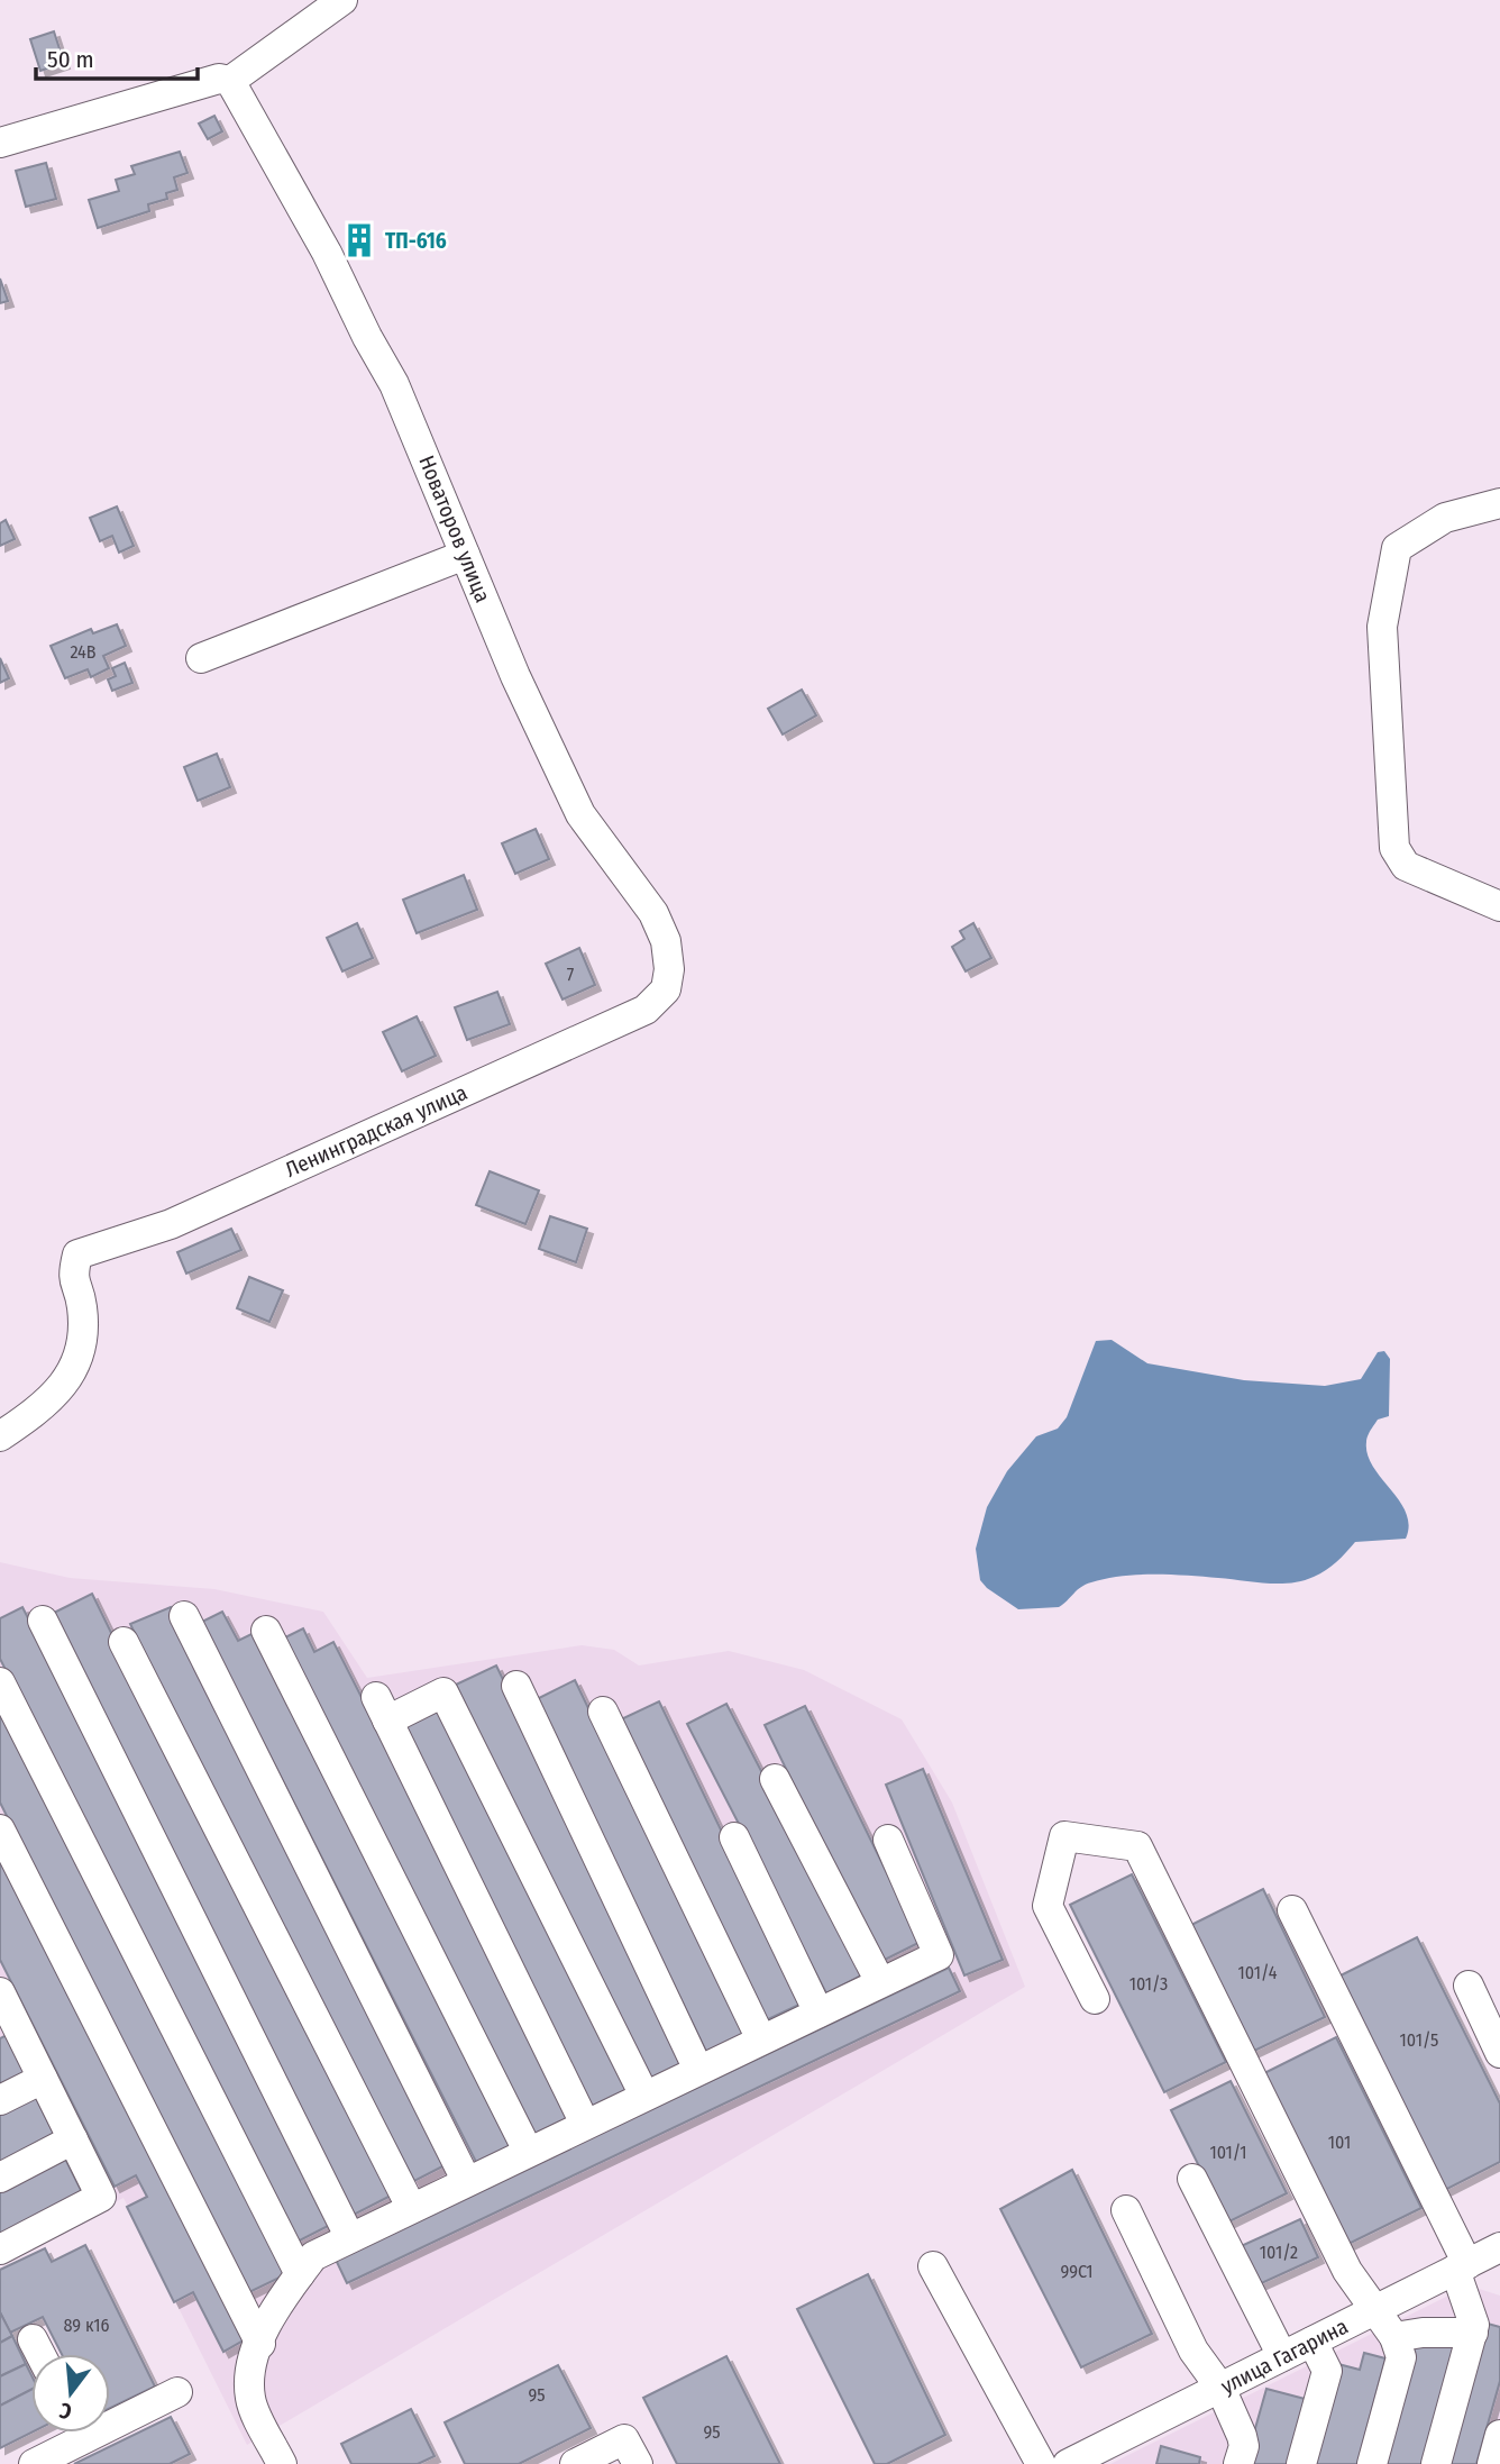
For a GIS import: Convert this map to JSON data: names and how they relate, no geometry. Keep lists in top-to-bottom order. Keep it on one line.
{"streets":{"street":["Новаторов улица","Ленинградская улица","улица Гагарина"]},"crossings":[["Новаторов улица","Ленинградская улица"]],"places":{"building":["ТП-616"]},"house_numbers":["24В","7","101/4","101/3","101/5","101","101/1","101/2","99С1","89 к16","95","95"],"scale_bar":"50 m","north":"bottom"}
